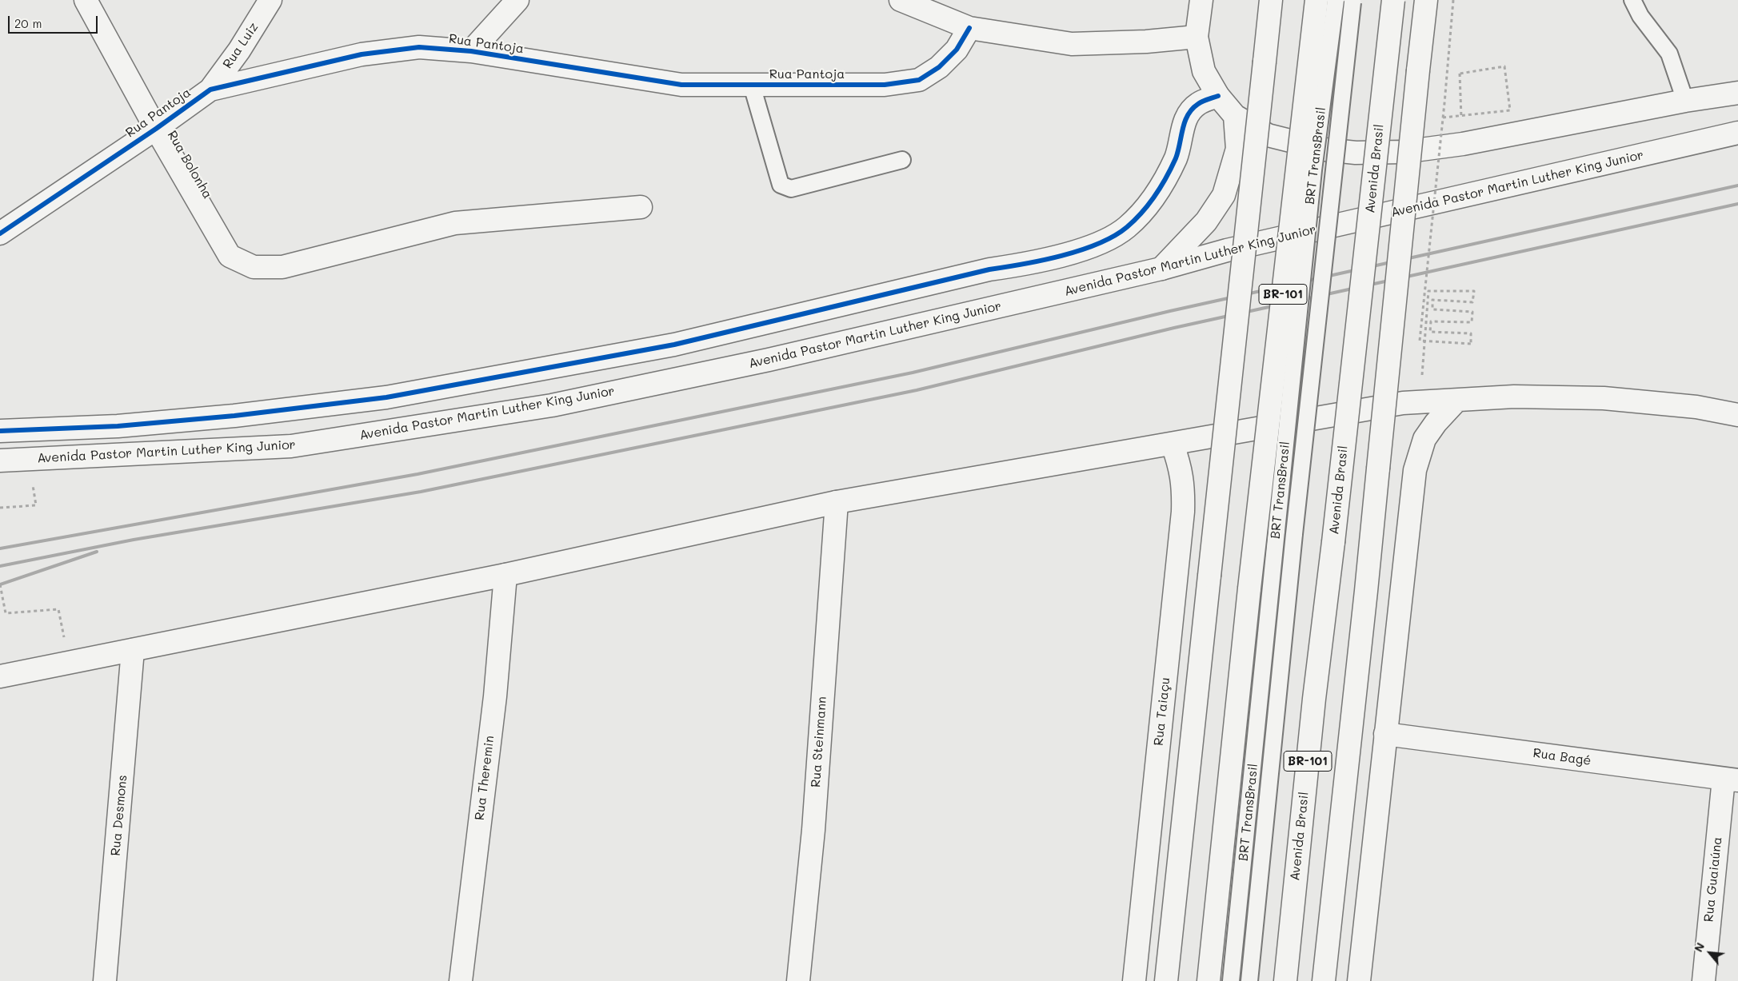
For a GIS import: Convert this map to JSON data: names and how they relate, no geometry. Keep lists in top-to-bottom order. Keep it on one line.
{"streets":{"main road":["Rua Pantoja","Rua Luiz","Rua Bolonha","Avenida Brasil","Avenida Pastor Martin Luther King Junior","BR-101","Rua Taiaçu","Rua Steinmann","Rua Bagé","Rua Theremin","Rua Desmons","Rua Guaiaúna"],"lane":["BRT TransBrasil"]},"crossings":[["Rua Pantoja","Rua Luiz"],["Rua Pantoja","Rua Bolonha"],["Rua Bagé","Rua Guaiaúna"]],"scale_bar":"20 m","north":"top left"}
